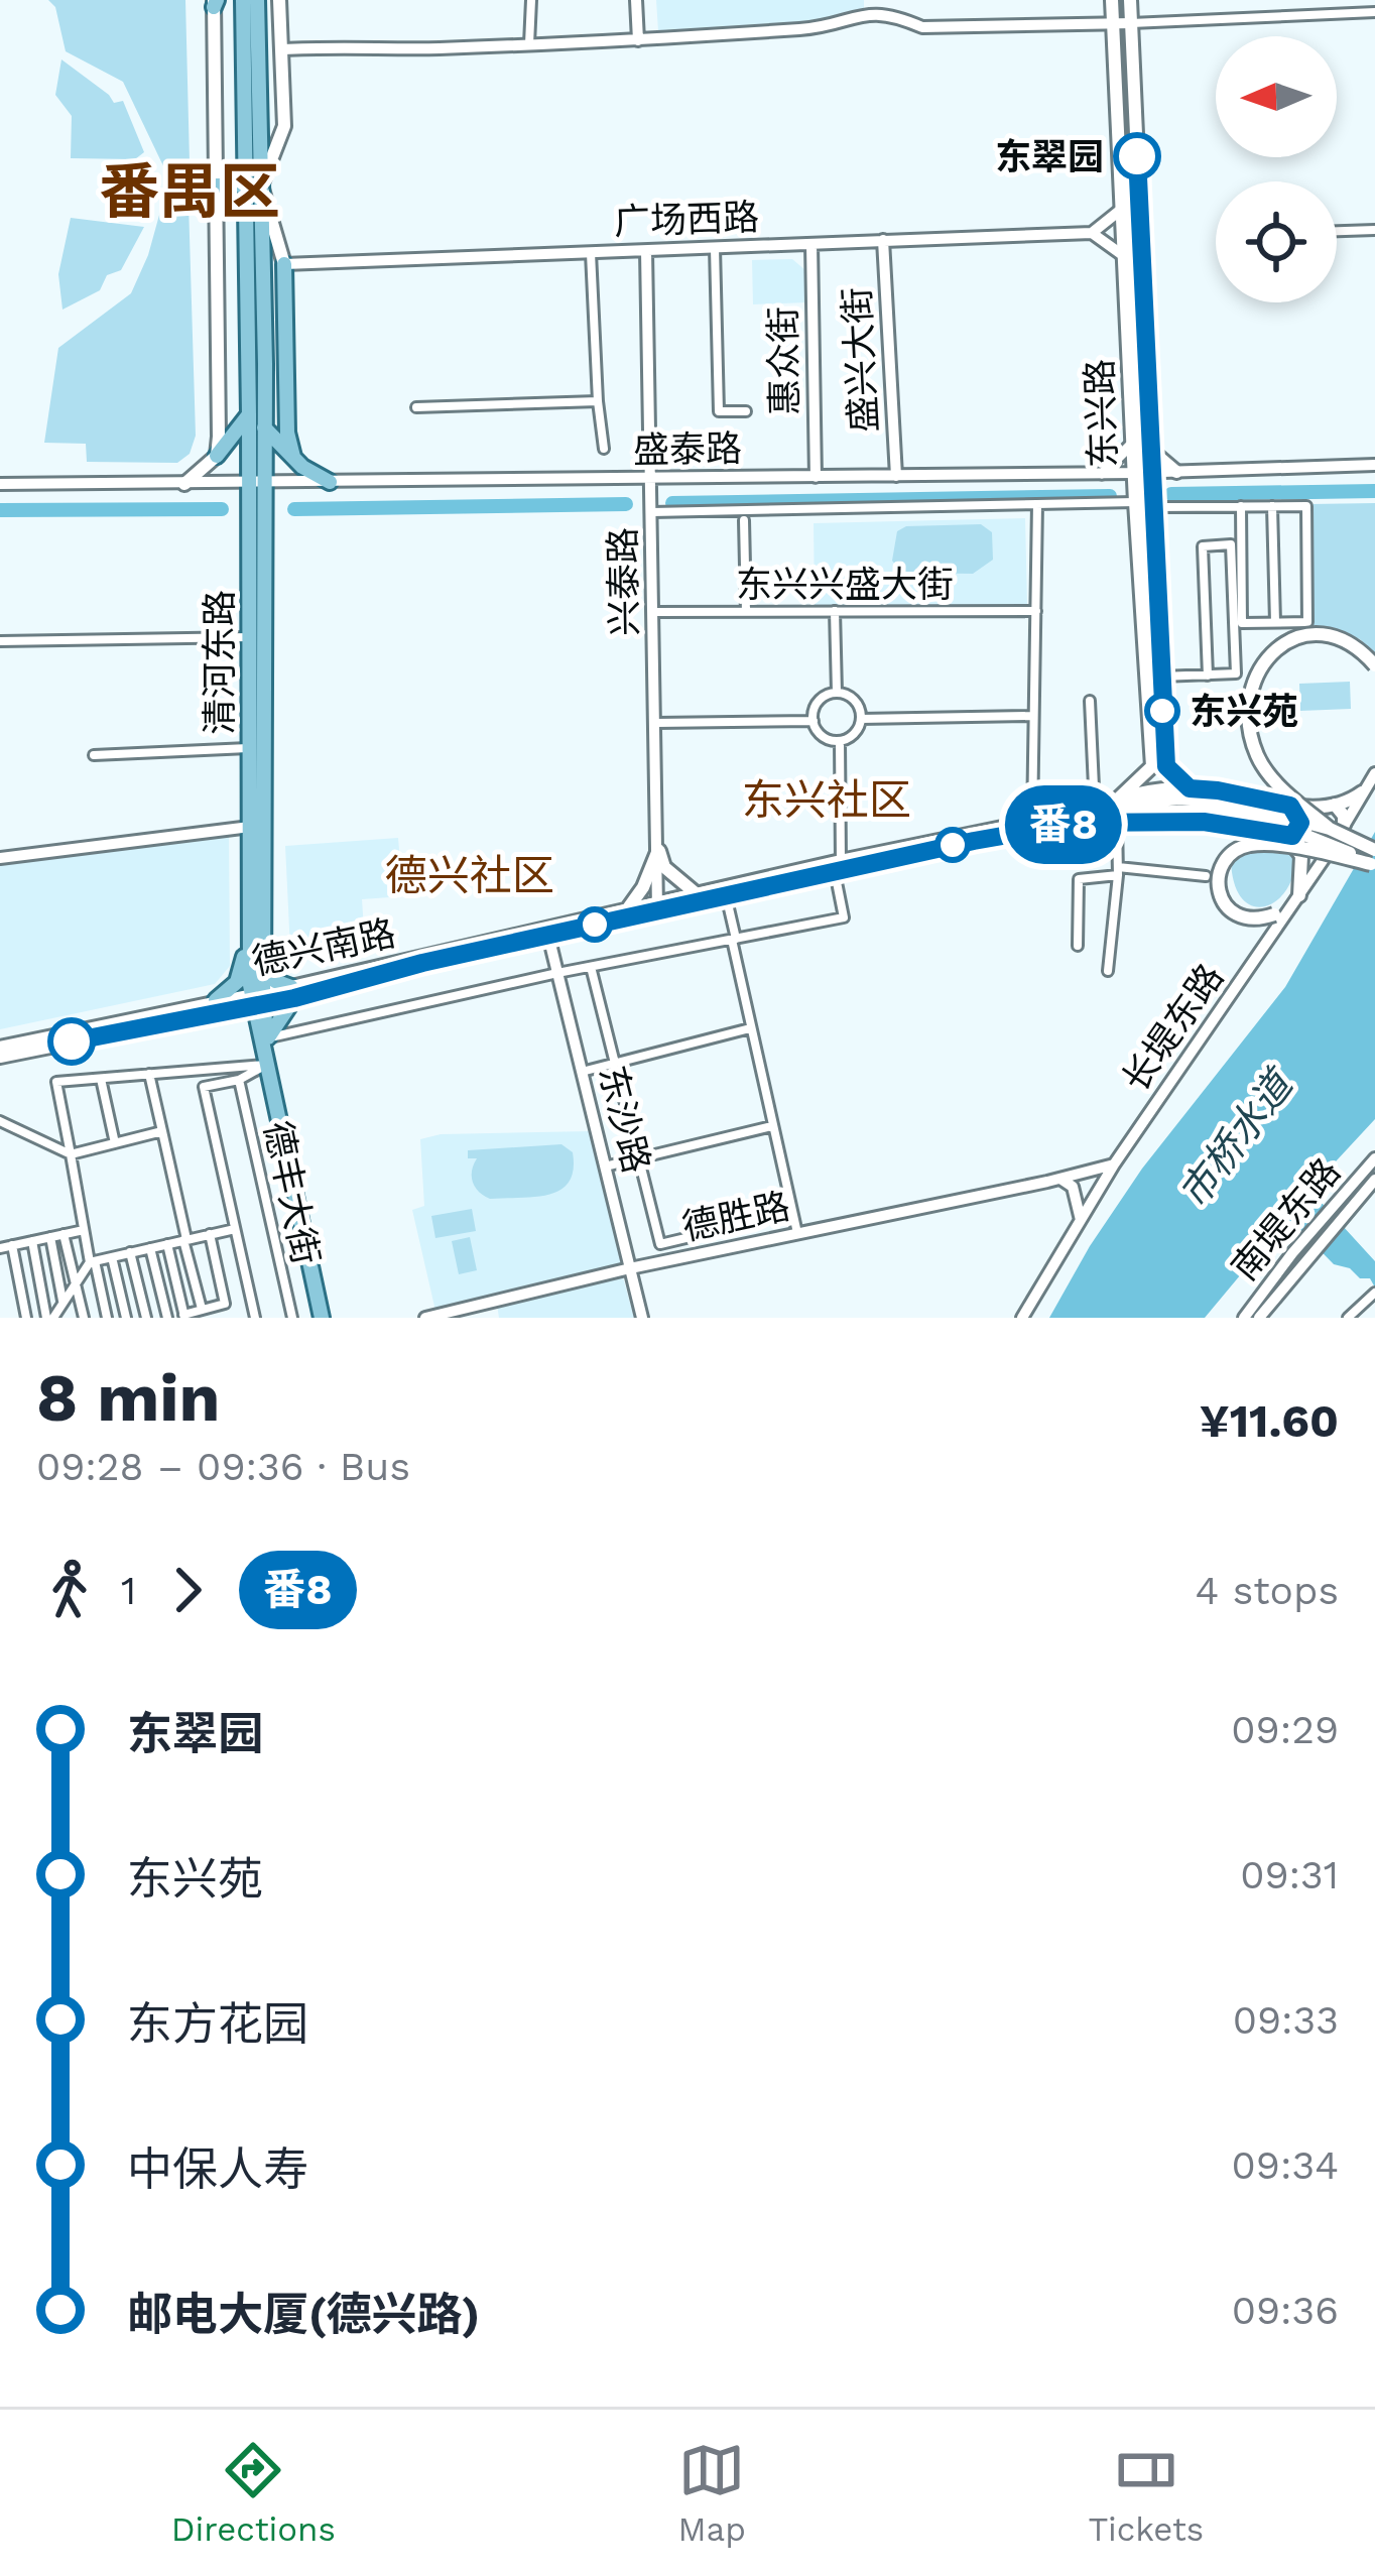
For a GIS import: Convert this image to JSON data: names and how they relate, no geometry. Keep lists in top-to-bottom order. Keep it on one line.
{"streets":{"main road":["东兴路","清河东路","德兴南路"],"street":["广场西路","盛兴大街","惠众街","盛泰路","兴泰路","东兴兴盛大街","长堤东路","东沙路","德丰大街","德胜路","南堤东路"]},"crossings":[["广场西路","盛兴大街"],["广场西路","惠众街"],["广场西路","兴泰路"],["盛兴大街","盛泰路"],["惠众街","盛泰路"],["东兴路","盛泰路"],["东兴路","德兴南路"],["盛泰路","兴泰路"],["盛泰路","清河东路"],["兴泰路","东兴兴盛大街"],["兴泰路","德兴南路"],["清河东路","德兴南路"],["德兴南路","东沙路"],["长堤东路","德胜路"],["东沙路","德胜路"]],"districts":["番禺区","东兴社区","德兴社区"],"water":["市桥水道"],"places":["东翠园","东兴苑"],"lines":["bus line 番8"],"north":"left","page":{"on_map":"番8","heading":["8 min","09:28 – 09:36 · Bus","¥11.60"],"legs":["1","番8","4 stops"],"list":[{"name":"东翠园","value":"09:29"},{"name":"东兴苑","value":"09:31"},{"name":"东方花园","value":"09:33"},{"name":"中保人寿","value":"09:34"},{"name":"邮电大厦(德兴路)","value":"09:36"}],"tabs":["Directions","Map","Tickets"]}}
